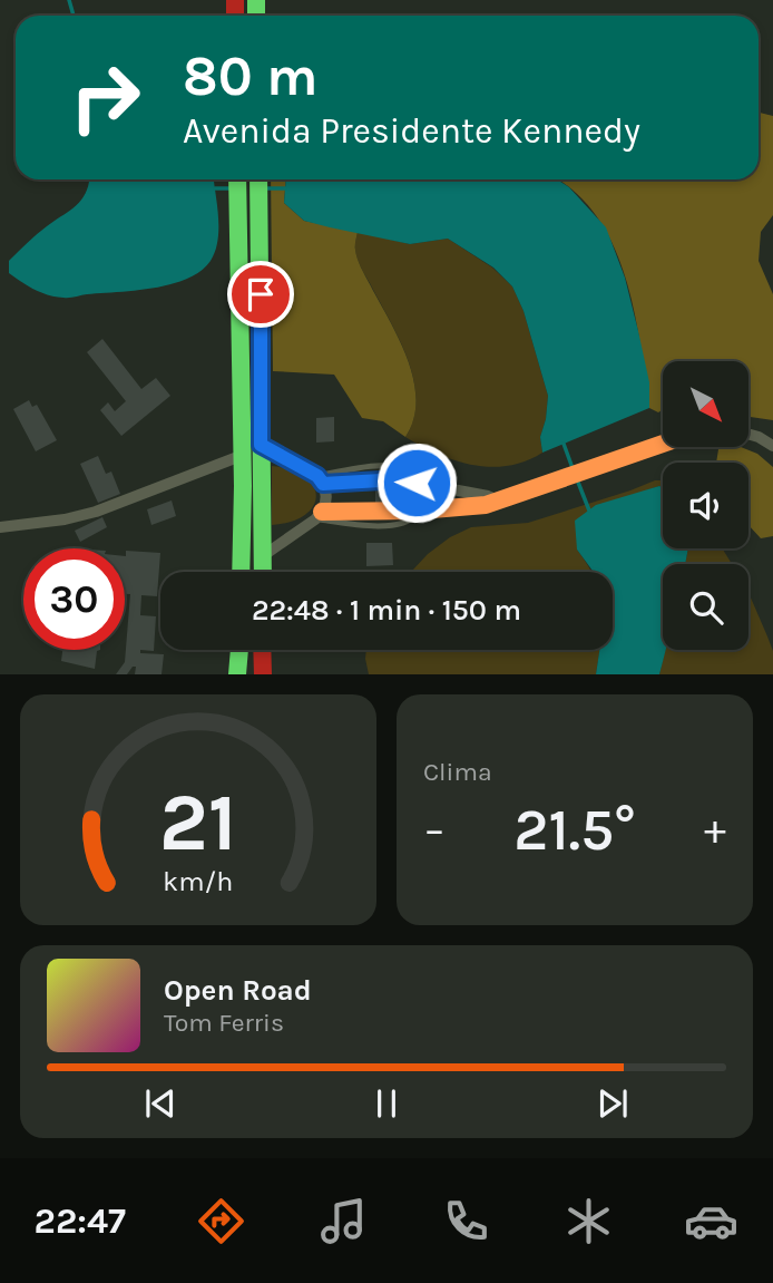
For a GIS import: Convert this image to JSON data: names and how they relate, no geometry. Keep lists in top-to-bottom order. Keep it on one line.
{"north":"bottom right","page":{"turn":["80 m","Avenida Presidente Kennedy"],"limit":"30","trip":"22:48 · 1 min · 150 m","tile":"Clima","heat":["−","21.5°","+"],"song":["Open Road","Tom Ferris"],"tabs":"22:47","gauge":["21","km/h"]}}
